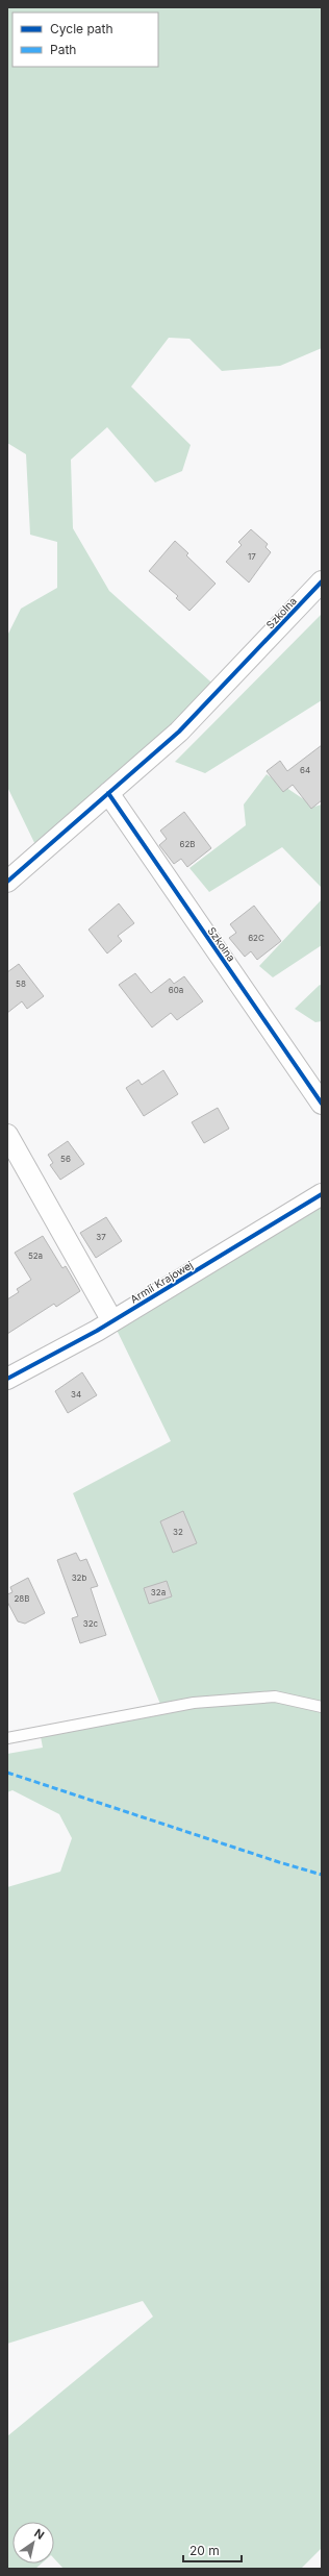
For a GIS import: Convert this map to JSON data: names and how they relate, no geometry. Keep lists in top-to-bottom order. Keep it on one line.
{"streets":{"street":["Szkolna","Armii Krajowej"]},"house_numbers":["17","64","62B","62C","58","60a","56","37","52a","34","32","32b","32a","28B","32c"],"legend":["Cycle path","Path"],"scale_bar":"20 m","north":"top right"}
